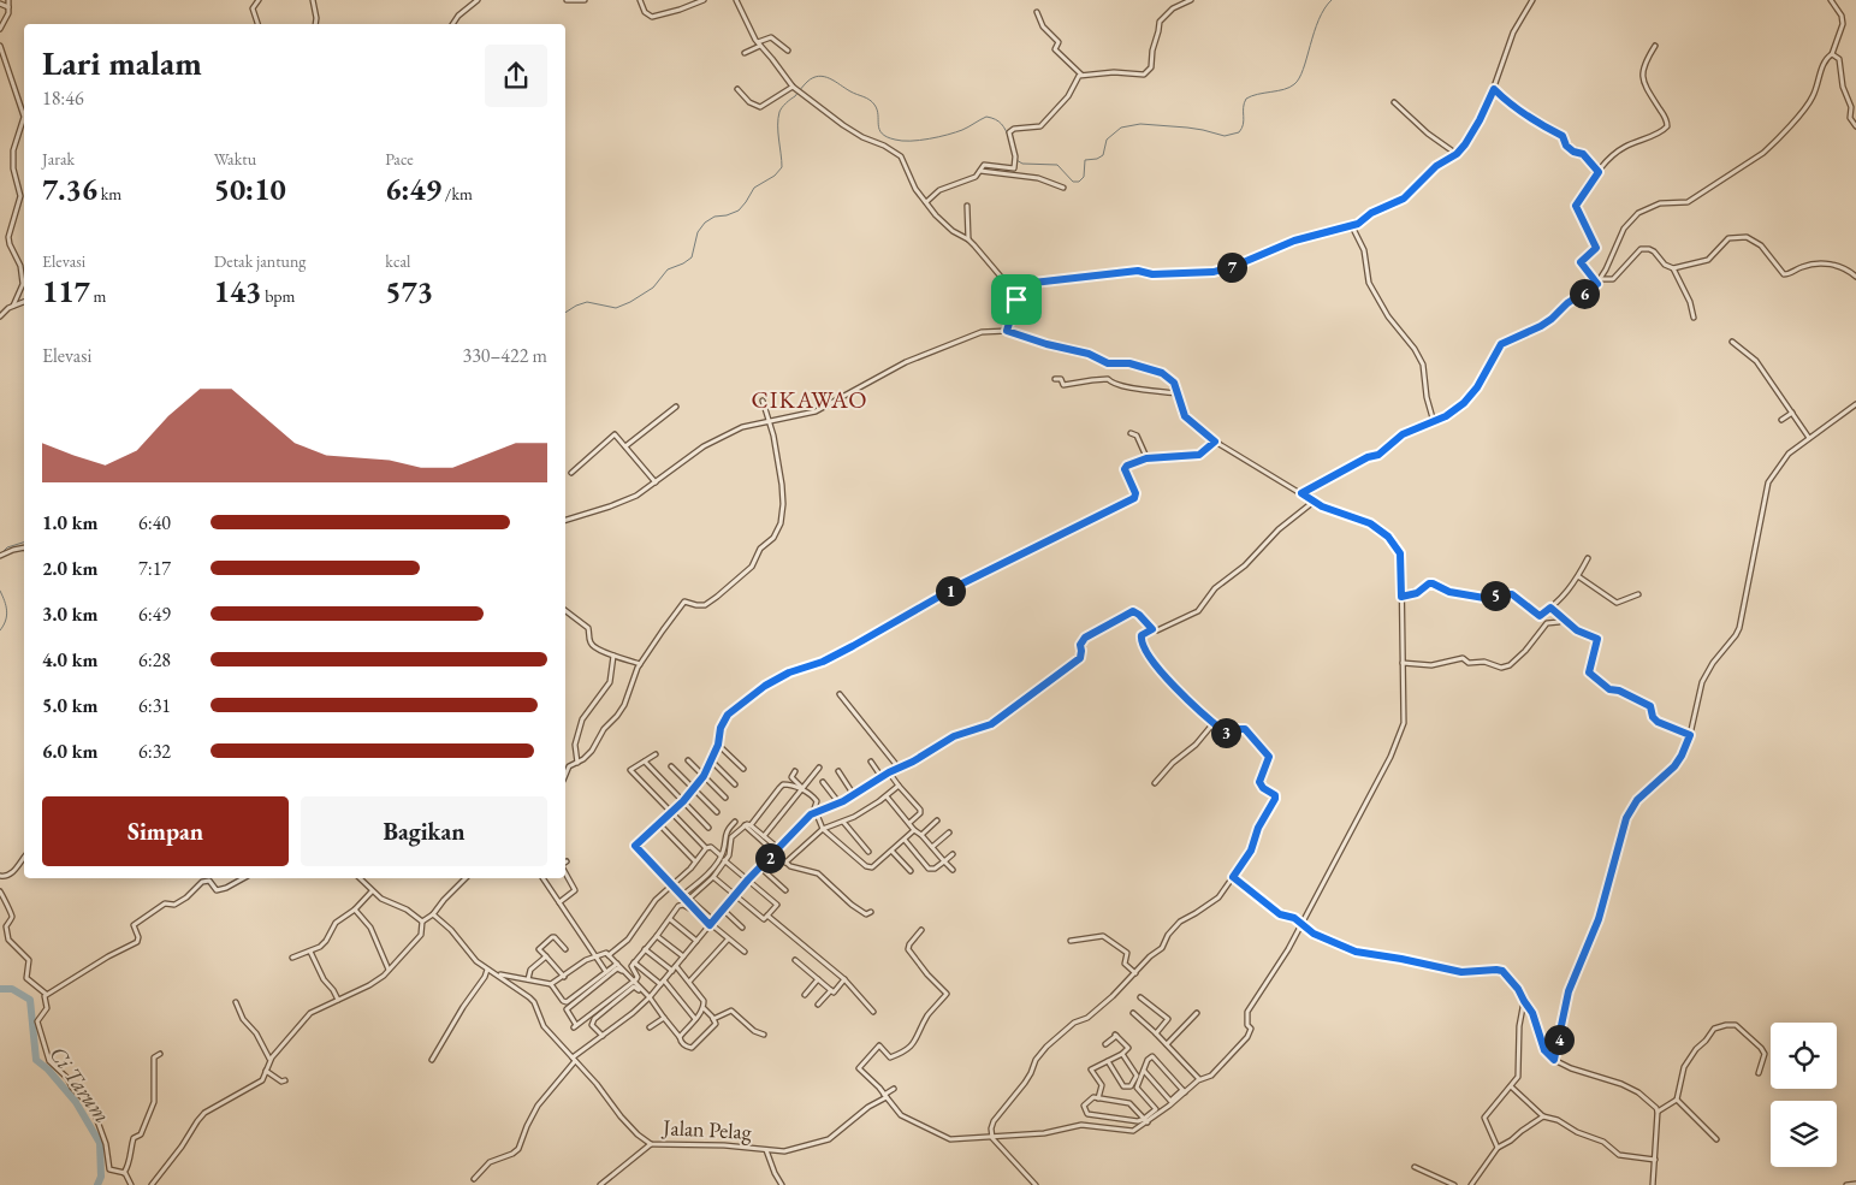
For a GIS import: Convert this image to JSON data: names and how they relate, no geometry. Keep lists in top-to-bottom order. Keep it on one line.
{"streets":{"street":["Jalan Pelag"]},"districts":["CIKAWAO"],"water":["Ci Tarum"],"page":{"heading":["Lari malam","18:46"],"stats":[["Jarak","7.36 km"],["Waktu","50:10"],["Pace","6:49 /km"],["Elevasi","117 m"],["Detak jantung","143 bpm"],["kcal","573"]],"pins":["7","6","1","5","3","2","4"],"chart":["Elevasi","330–422 m"],"list":[{"name":"1.0 km","note":"6:40"},{"name":"2.0 km","note":"7:17"},{"name":"3.0 km","note":"6:49"},{"name":"4.0 km","note":"6:28"},{"name":"5.0 km","note":"6:31"},{"name":"6.0 km","note":"6:32"}],"buttons":["Simpan","Bagikan"]}}
